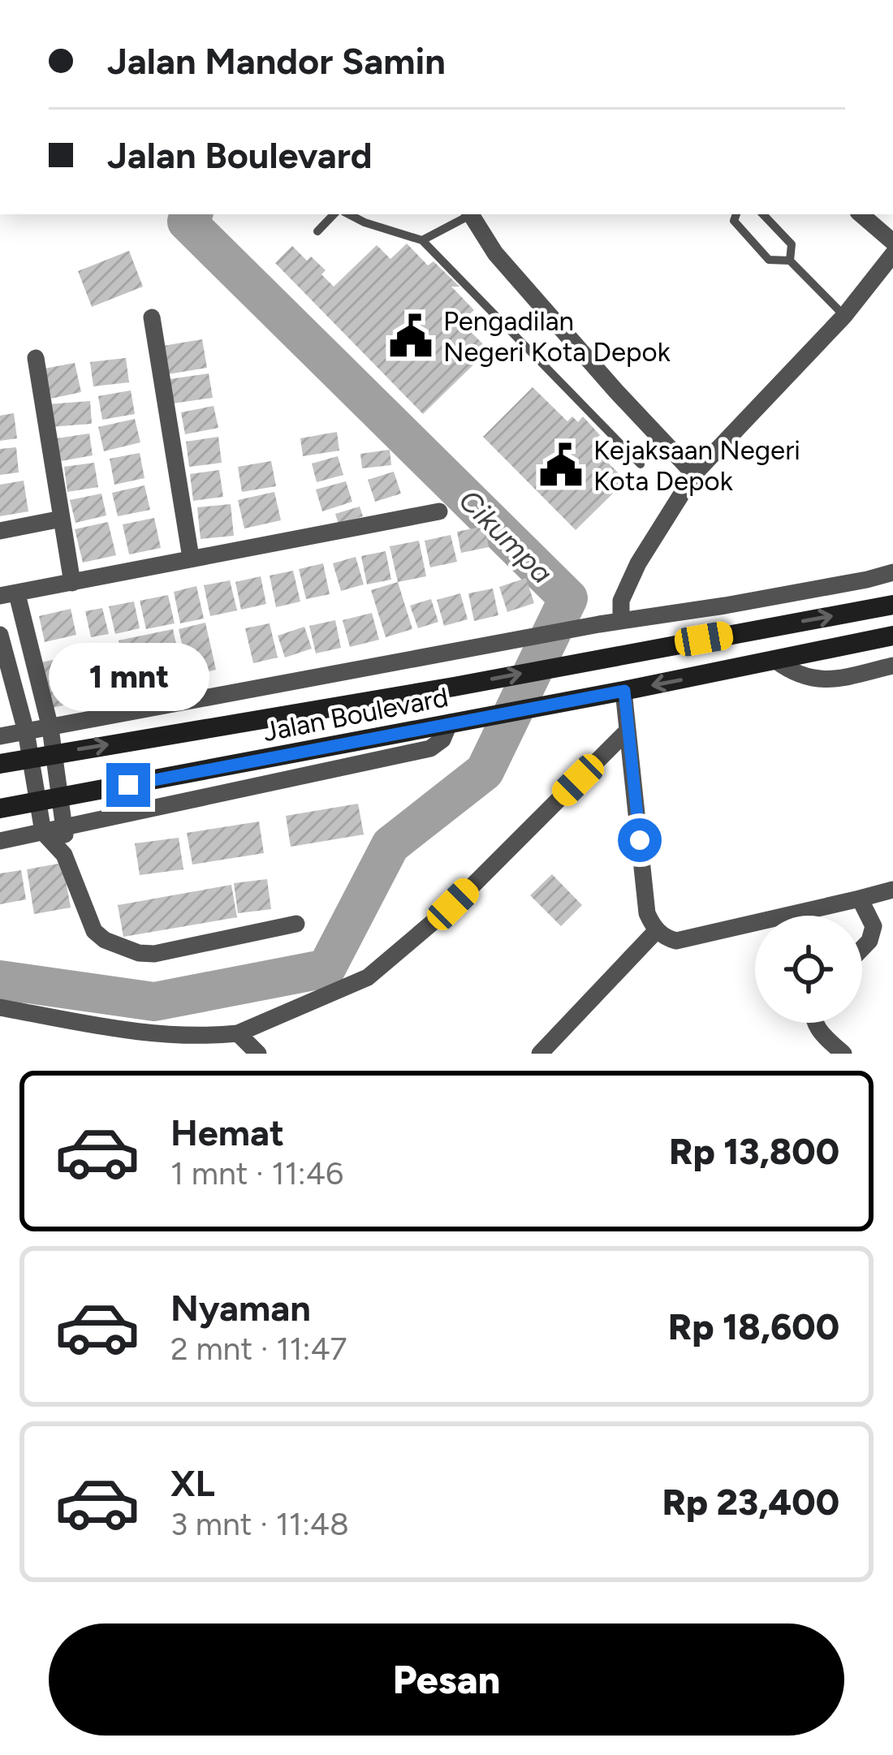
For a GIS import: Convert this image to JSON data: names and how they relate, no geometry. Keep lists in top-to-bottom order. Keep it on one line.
{"streets":{"main road":["Jalan Boulevard"]},"water":["Cikumpa"],"places":{"public building":["Pengadilan Negeri Kota Depok","Kejaksaan Negeri Kota Depok"]},"page":{"banner":["Jalan Mandor Samin","Jalan Boulevard"],"bubble":"1 mnt","list":[{"name":"Hemat","note":"1 mnt · 11:46","value":"Rp 13,800"},{"name":"Nyaman","note":"2 mnt · 11:47","value":"Rp 18,600"},{"name":"XL","note":"3 mnt · 11:48","value":"Rp 23,400"}],"buttons":"Pesan"}}
